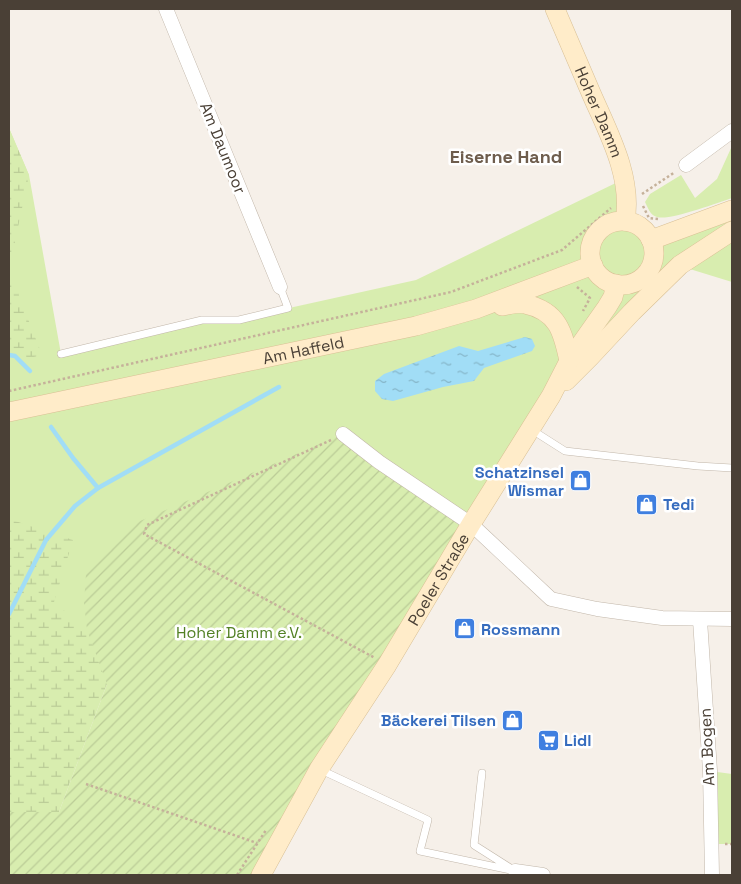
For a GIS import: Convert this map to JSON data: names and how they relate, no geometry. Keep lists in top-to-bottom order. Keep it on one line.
{"streets":{"main road":["Hoher Damm","Am Haffeld","Poeler Straße"],"street":["Am Daumoor","Am Bogen"]},"crossings":[["Hoher Damm","Am Haffeld"],["Hoher Damm","Poeler Straße"],["Am Haffeld","Poeler Straße"]],"districts":["Eiserne Hand"],"parks":["Hoher Damm e.V."],"places":{"shop":["Schatzinsel Wismar","Tedi","Rossmann","Bäckerei Tilsen"],"supermarket":["Lidl"]}}
